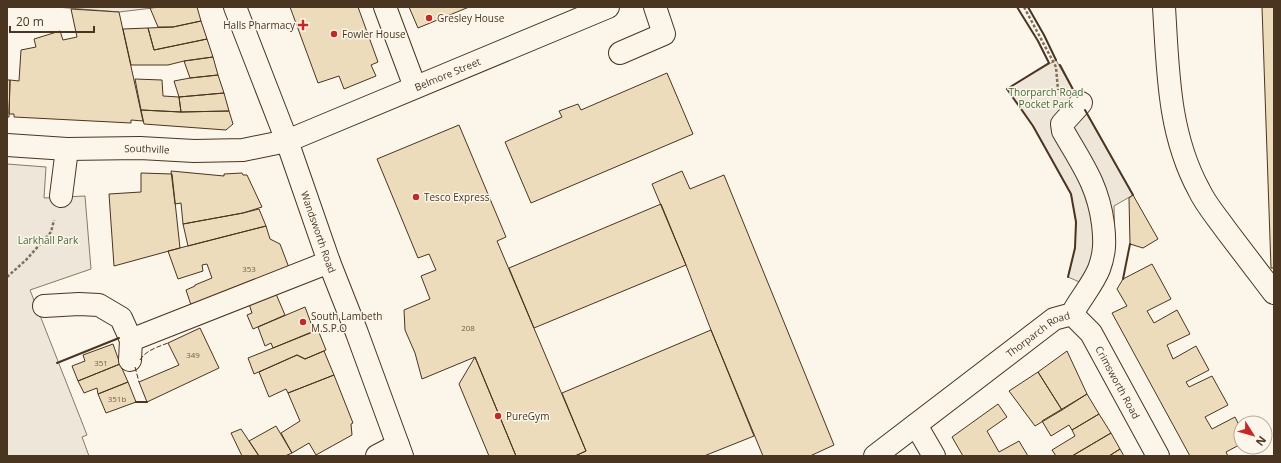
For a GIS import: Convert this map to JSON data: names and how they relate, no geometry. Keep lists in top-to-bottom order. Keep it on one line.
{"streets":{"street":["Belmore Street","Southville","Wandsworth Road","Thorparch Road","Crimsworth Road"]},"crossings":[["Belmore Street","Southville"],["Belmore Street","Wandsworth Road"],["Southville","Wandsworth Road"],["Thorparch Road","Crimsworth Road"]],"parks":["Thorparch Road Pocket Park","Larkhall Park"],"places":{"other":["Gresley House","Fowler House","Tesco Express","South Lambeth M.S.P.O","PureGym"],"health":["Halls Pharmacy"]},"house_numbers":["353","208","349","351","351b"],"scale_bar":"20 m","north":"bottom right"}
